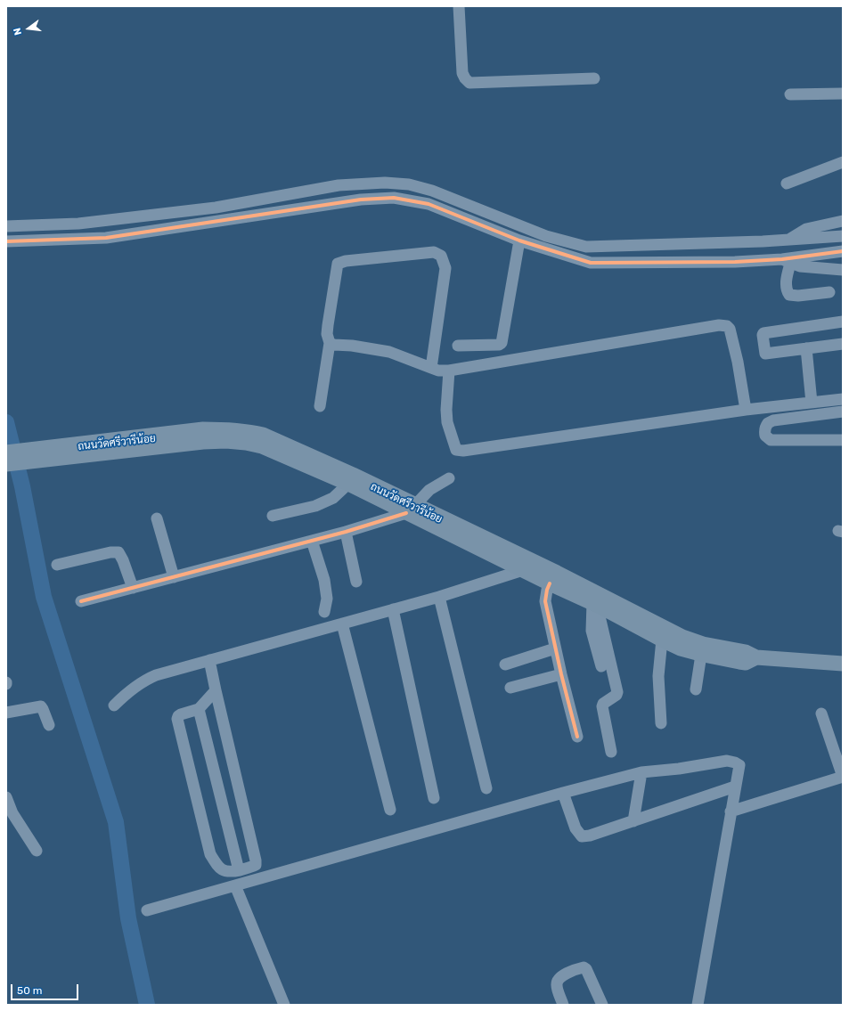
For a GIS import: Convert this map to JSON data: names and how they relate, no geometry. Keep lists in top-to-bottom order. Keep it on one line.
{"streets":{"main road":["ถนนวัดศรีวารีน้อย"]},"scale_bar":"50 m","north":"left"}
